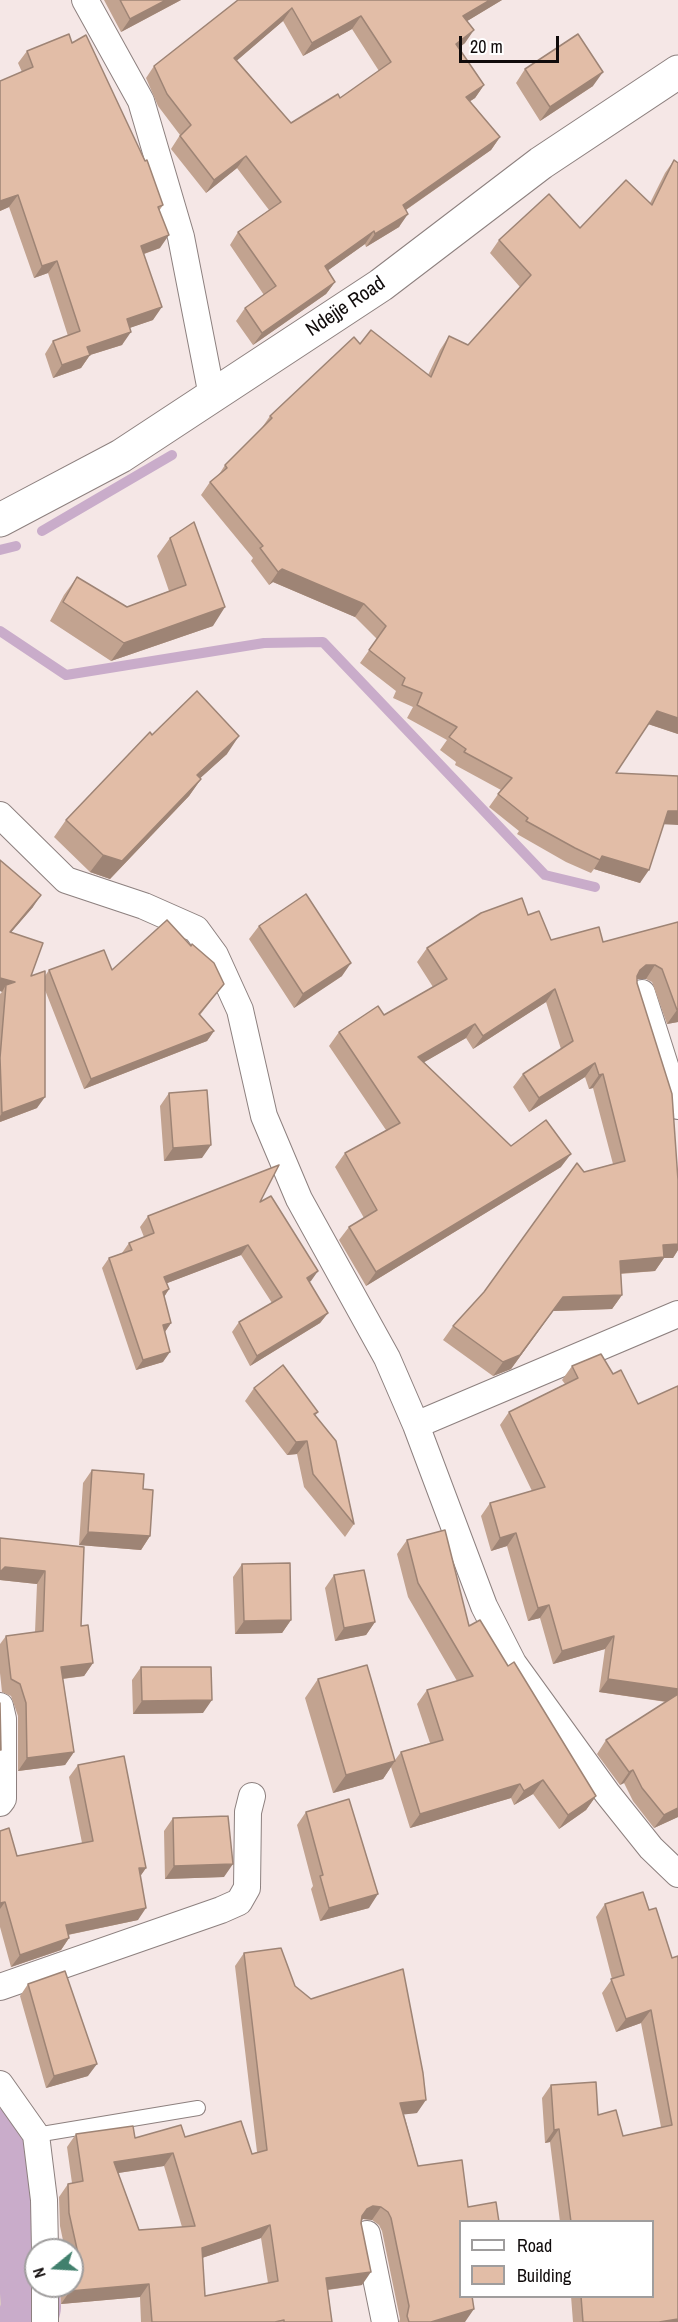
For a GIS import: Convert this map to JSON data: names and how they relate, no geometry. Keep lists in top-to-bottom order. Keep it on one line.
{"streets":{"street":["Ndejje Road"]},"legend":["Road","Building"],"scale_bar":"20 m","north":"left"}
